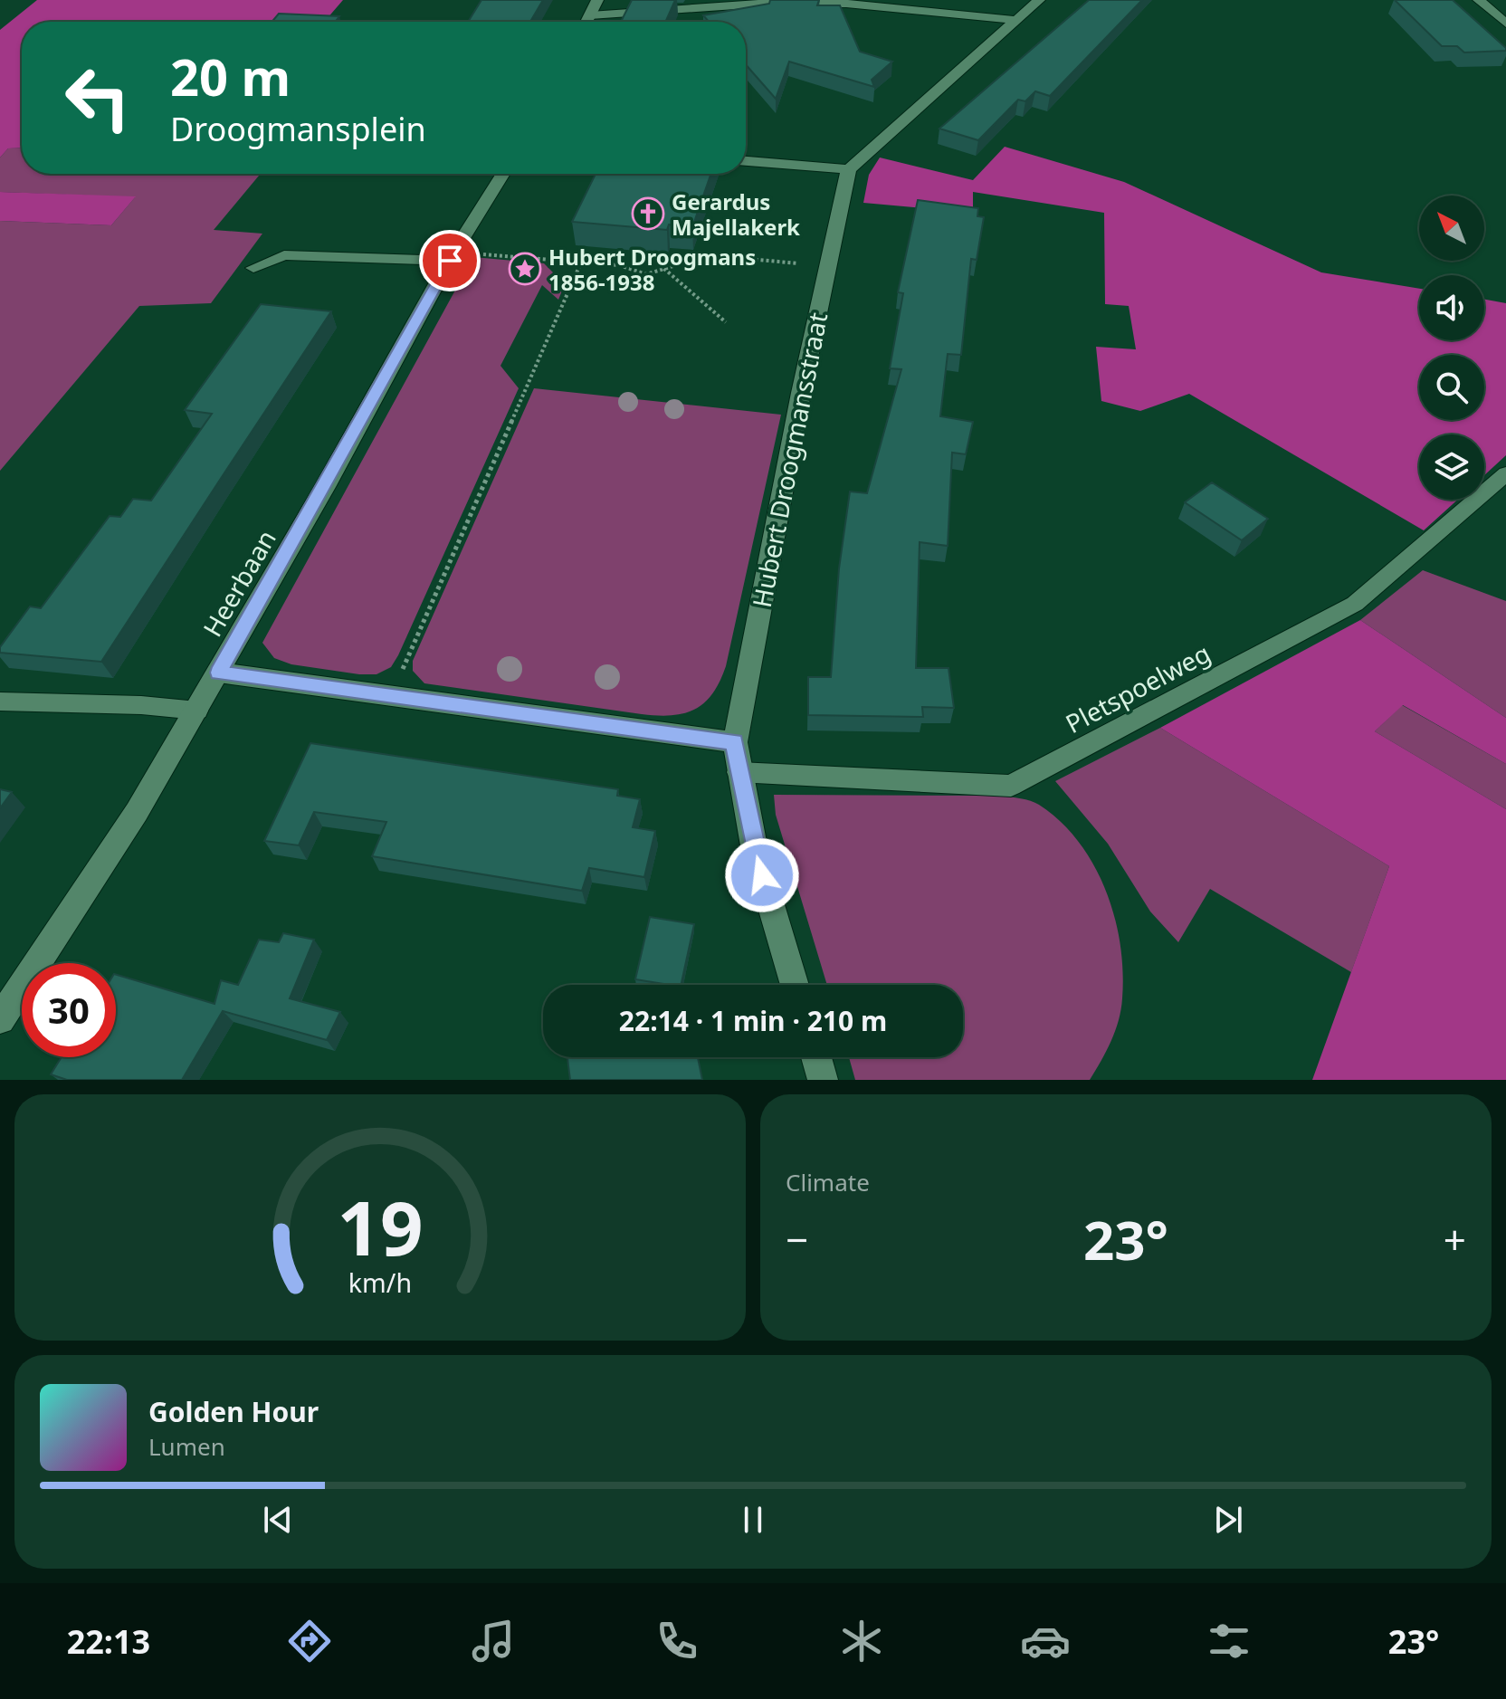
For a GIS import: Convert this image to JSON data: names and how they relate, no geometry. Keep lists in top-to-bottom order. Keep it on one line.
{"streets":{"street":["Hubert Droogmansstraat","Heerbaan"],"lane":["Pletspoelweg"]},"crossings":[["Hubert Droogmansstraat","Pletspoelweg"]],"places":{"church":["Gerardus Majellakerk"],"place":["Hubert Droogmans 1856-1938"]},"north":"top left","page":{"turn":["20 m","Droogmansplein"],"limit":"30","trip":"22:14 · 1 min · 210 m","tile":"Climate","heat":["−","23°","+"],"song":["Golden Hour","Lumen"],"tabs":["22:13","23°"],"gauge":["19","km/h"]}}
